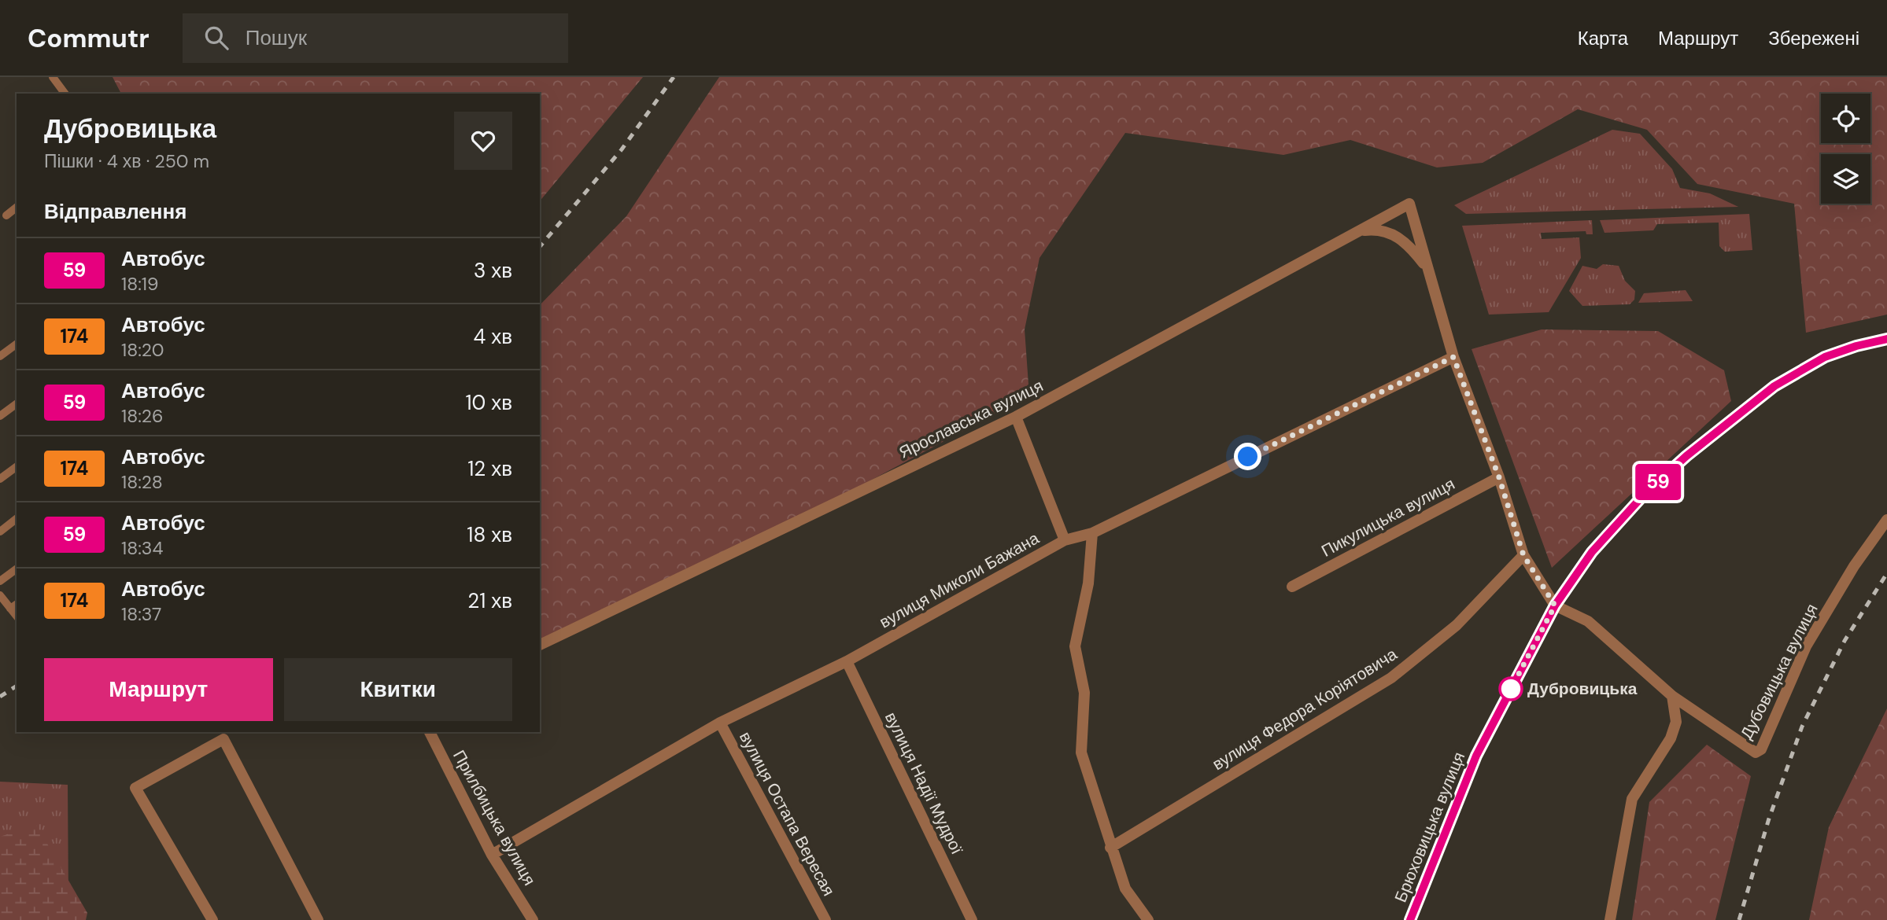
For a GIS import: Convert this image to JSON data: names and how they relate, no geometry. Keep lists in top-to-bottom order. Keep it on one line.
{"streets":{"main road":["Брюховицька вулиця"],"street":["Ярославська вулиця","Пикулицька вулиця","вулиця Миколи Бажана","Дубовицька вулиця","вулиця Федора Коріятовича","вулиця Надії Мудрої","вулиця Остапа Вересая","Прилбицька вулиця"]},"crossings":[["вулиця Миколи Бажана","вулиця Надії Мудрої"],["вулиця Миколи Бажана","вулиця Остапа Вересая"],["вулиця Миколи Бажана","Прилбицька вулиця"],["Дубовицька вулиця","Брюховицька вулиця"]],"places":["Дубровицька"],"lines":["bus line 59"],"page":{"header":"Commutr","search":"Пошук","nav":["Карта","Маршрут","Збережені"],"on_map":"59","heading":[["Дубровицька","Пішки · 4 хв · 250 m"],"Відправлення"],"list":[{"mark":"59","name":"Автобус","note":"18:19","value":"3 хв"},{"mark":"174","name":"Автобус","note":"18:20","value":"4 хв"},{"mark":"59","name":"Автобус","note":"18:26","value":"10 хв"},{"mark":"174","name":"Автобус","note":"18:28","value":"12 хв"},{"mark":"59","name":"Автобус","note":"18:34","value":"18 хв"},{"mark":"174","name":"Автобус","note":"18:37","value":"21 хв"}],"buttons":["Маршрут","Квитки"]}}
